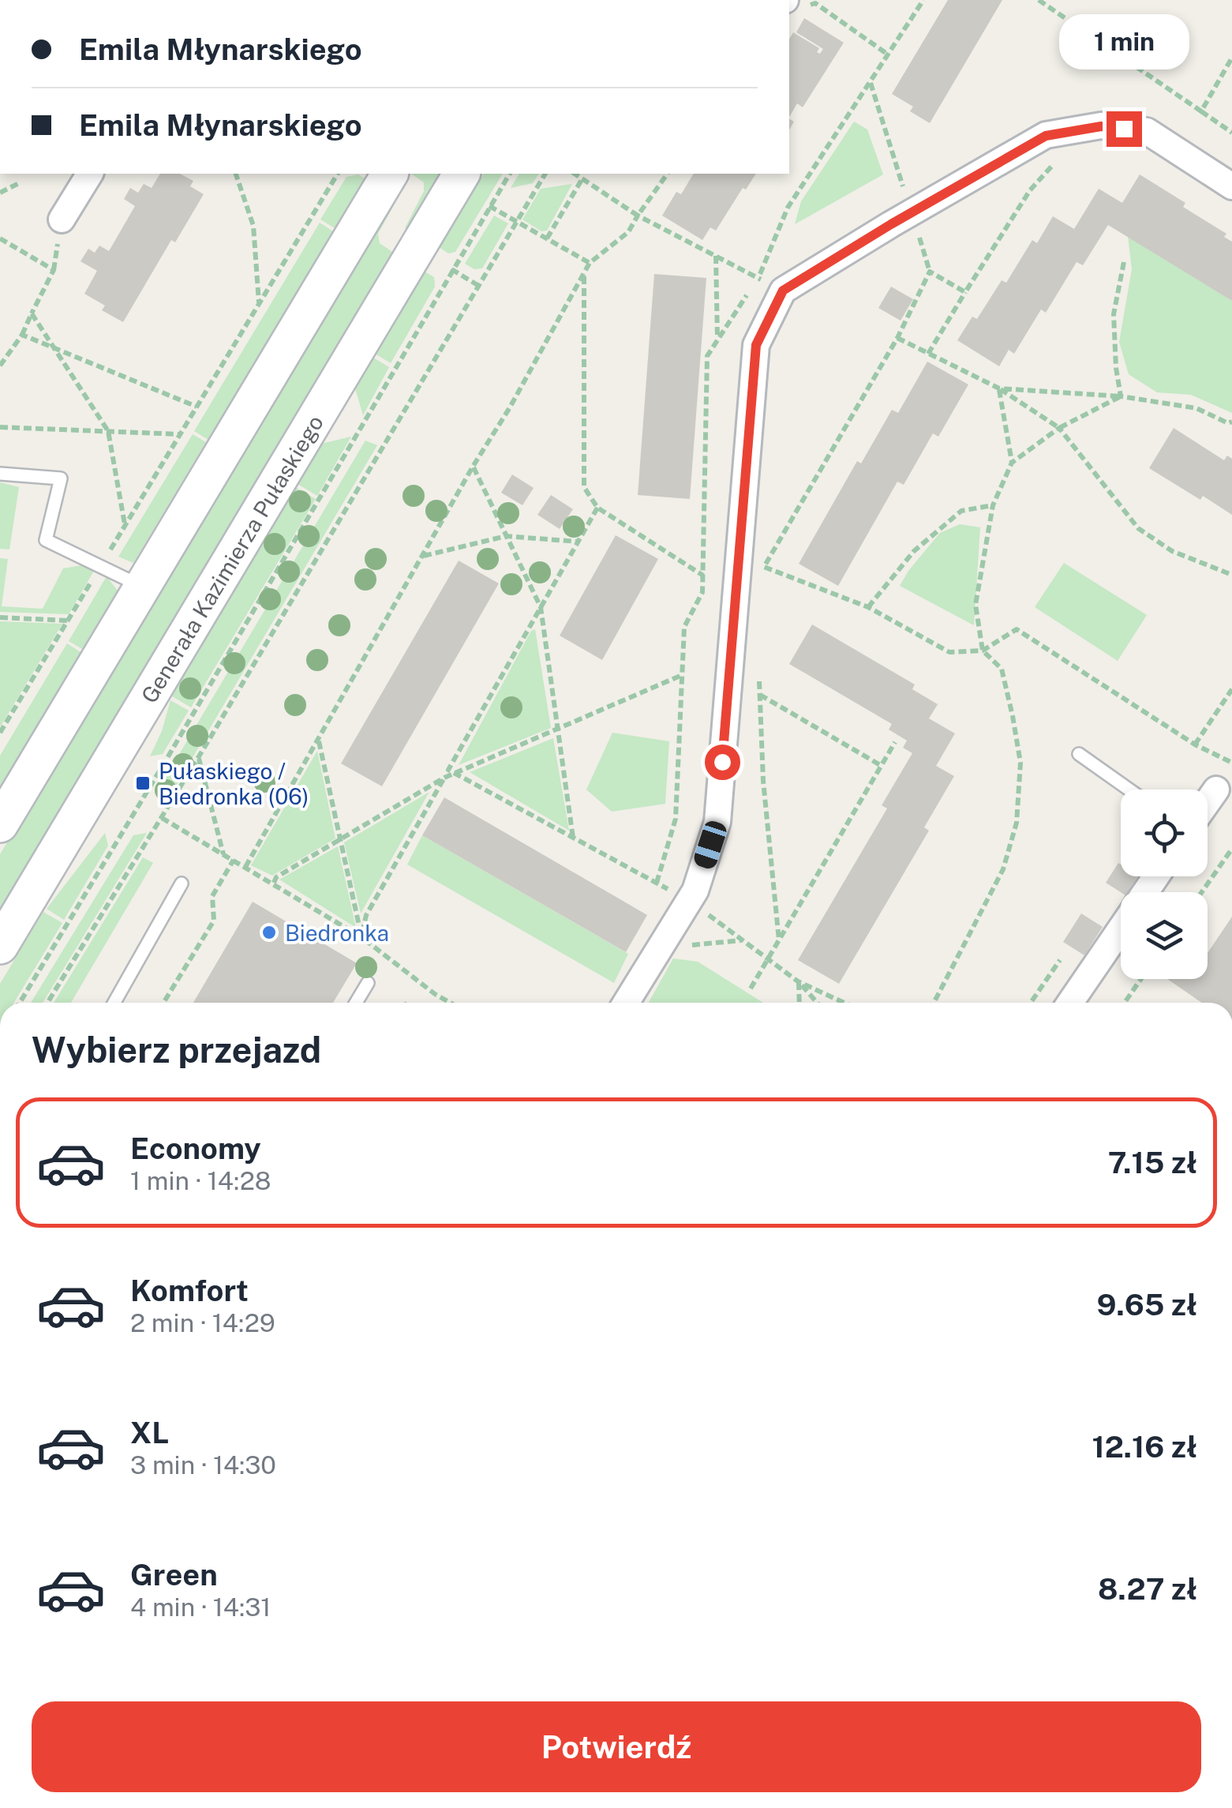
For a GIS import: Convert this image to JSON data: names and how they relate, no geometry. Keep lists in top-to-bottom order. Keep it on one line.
{"streets":{"main road":["Generała Kazimierza Pułaskiego"]},"places":{"transit":["Pułaskiego / Biedronka (06)"],"other":["Biedronka"]},"page":{"banner":["Emila Młynarskiego","Emila Młynarskiego"],"bubble":"1 min","heading":"Wybierz przejazd","list":[{"name":"Economy","note":"1 min · 14:28","value":"7.15 zł"},{"name":"Komfort","note":"2 min · 14:29","value":"9.65 zł"},{"name":"XL","note":"3 min · 14:30","value":"12.16 zł"},{"name":"Green","note":"4 min · 14:31","value":"8.27 zł"}],"buttons":"Potwierdź"}}
